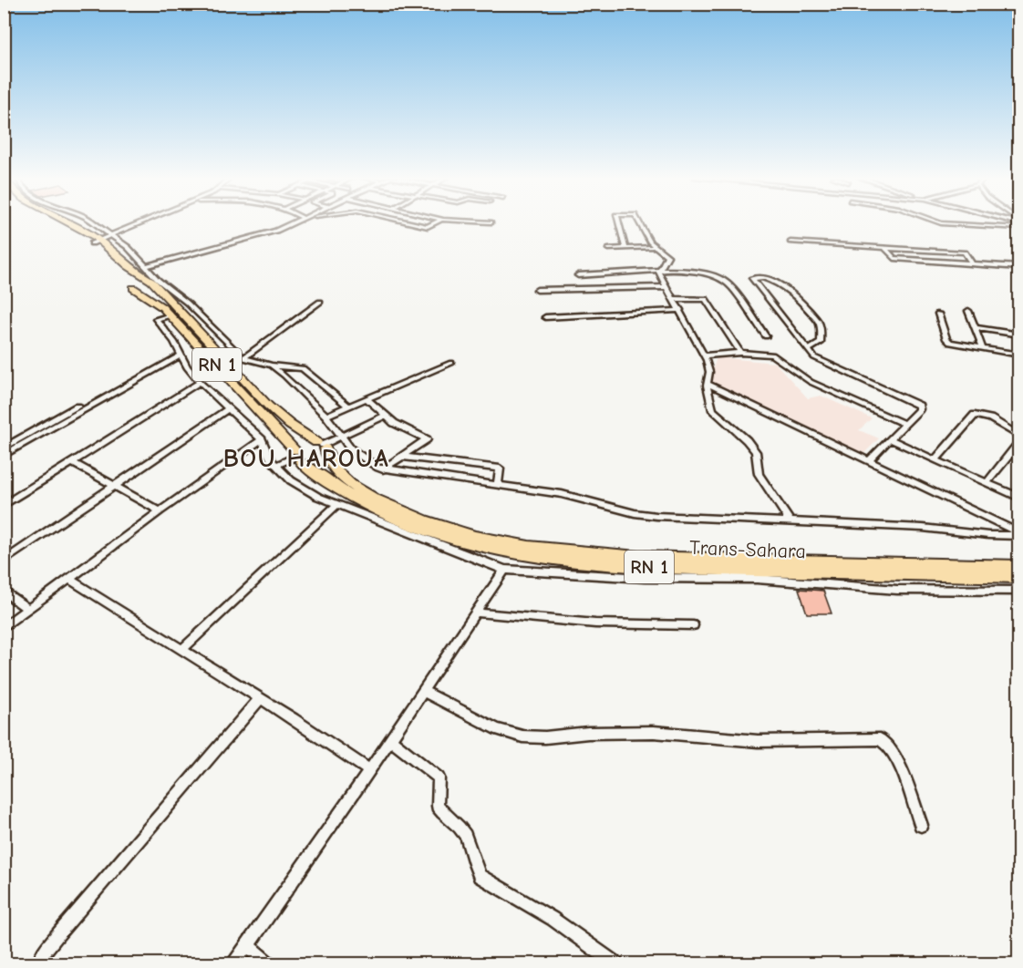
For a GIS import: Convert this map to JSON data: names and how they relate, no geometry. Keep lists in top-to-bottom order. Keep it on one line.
{"streets":{"highway":["RN 1","Trans-Sahara"]},"districts":["BOU HAROUA"]}
